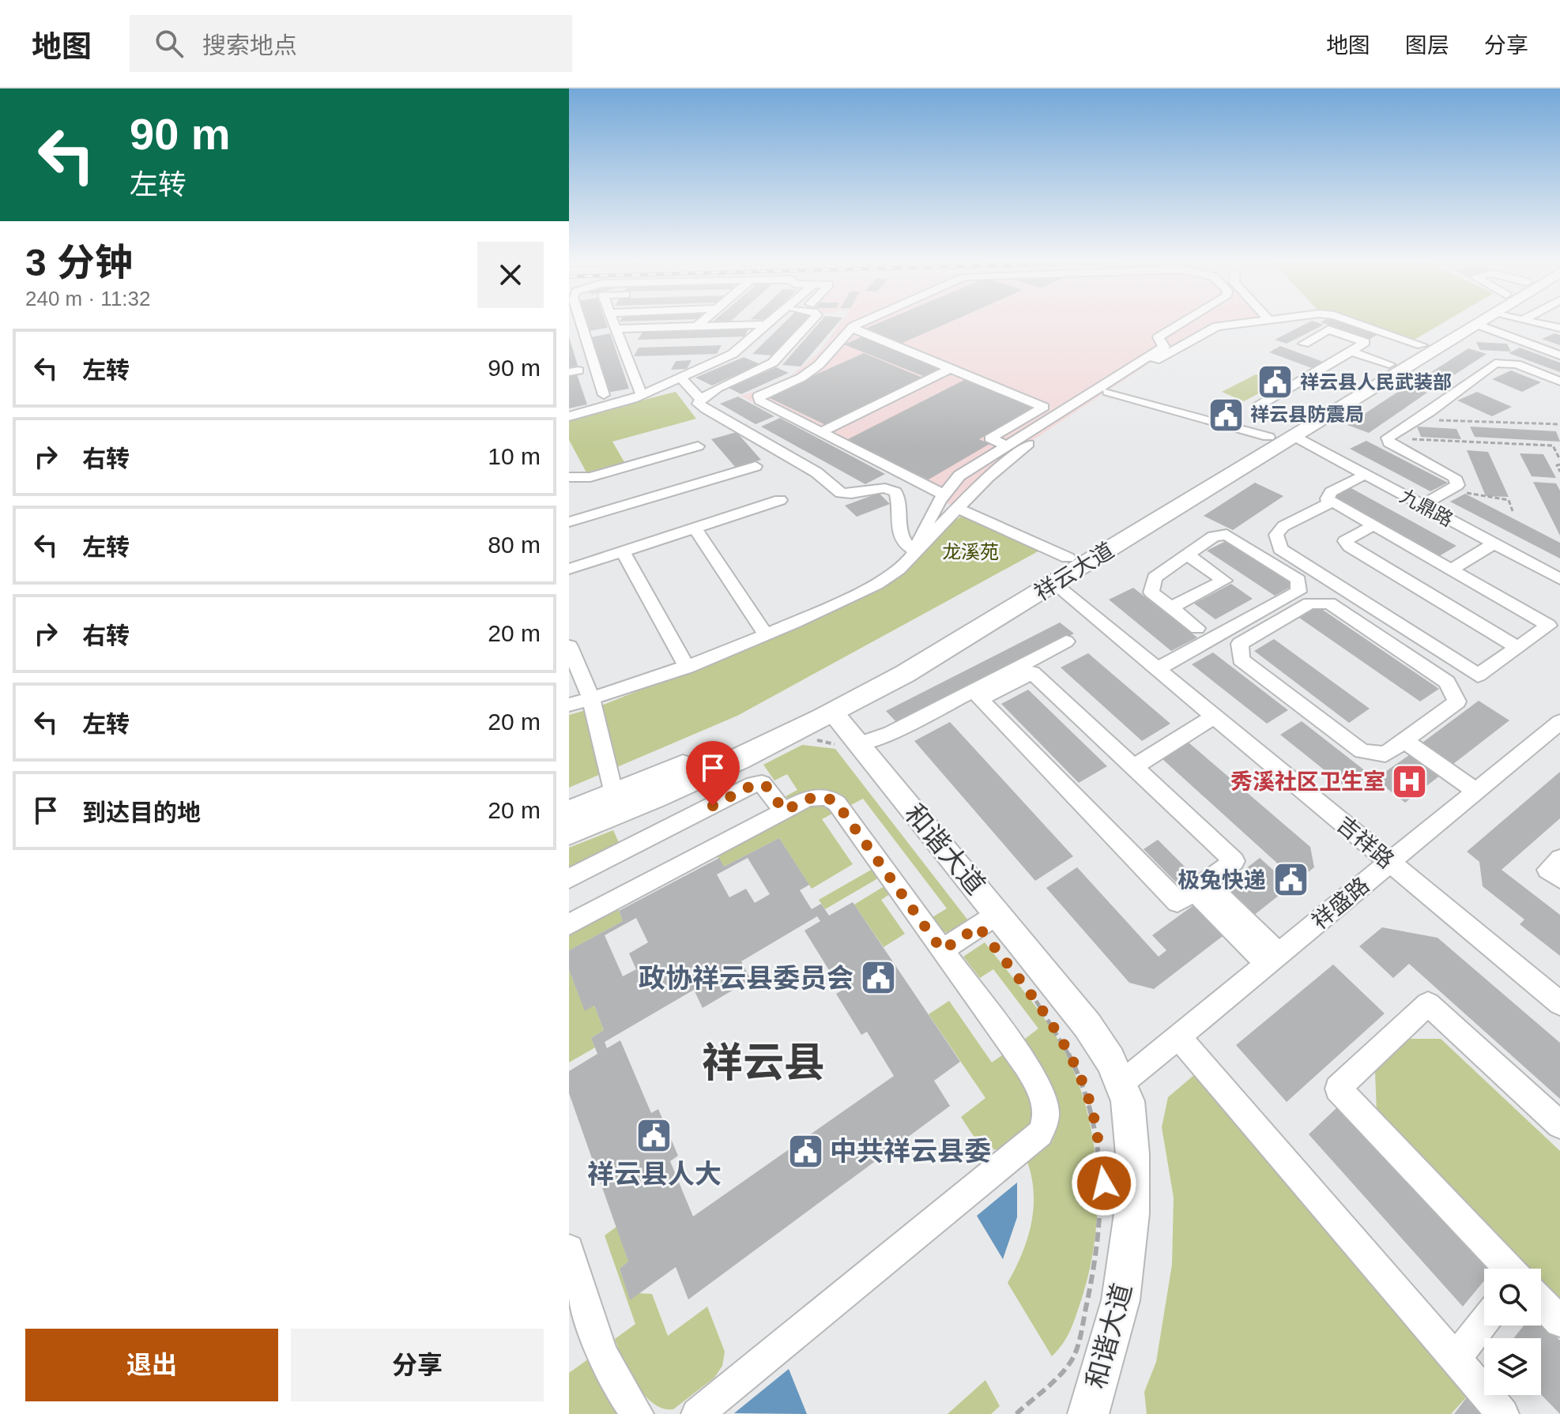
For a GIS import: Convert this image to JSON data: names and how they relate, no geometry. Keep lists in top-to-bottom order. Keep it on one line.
{"streets":{"highway":["祥云大道"],"main road":["和谐大道"],"street":["九鼎路","吉祥路","祥盛路"]},"crossings":[["九鼎路","祥云大道"],["祥云大道","吉祥路"],["祥云大道","和谐大道"],["吉祥路","祥盛路"],["和谐大道","祥盛路"]],"districts":["祥云县"],"parks":["龙溪苑"],"places":{"public building":["祥云县人民武装部","祥云县防震局","极兔快递","政协祥云县委员会","祥云县人大","中共祥云县委"],"hospital":["秀溪社区卫生室"]},"page":{"header":"地图","search":"搜索地点","nav":["地图","图层","分享"],"turn":["90 m","左转"],"heading":["3 分钟","240 m · 11:32"],"list":[{"name":"左转","value":"90 m"},{"name":"右转","value":"10 m"},{"name":"左转","value":"80 m"},{"name":"右转","value":"20 m"},{"name":"左转","value":"20 m"},{"name":"到达目的地","value":"20 m"}],"buttons":["退出","分享"]}}
